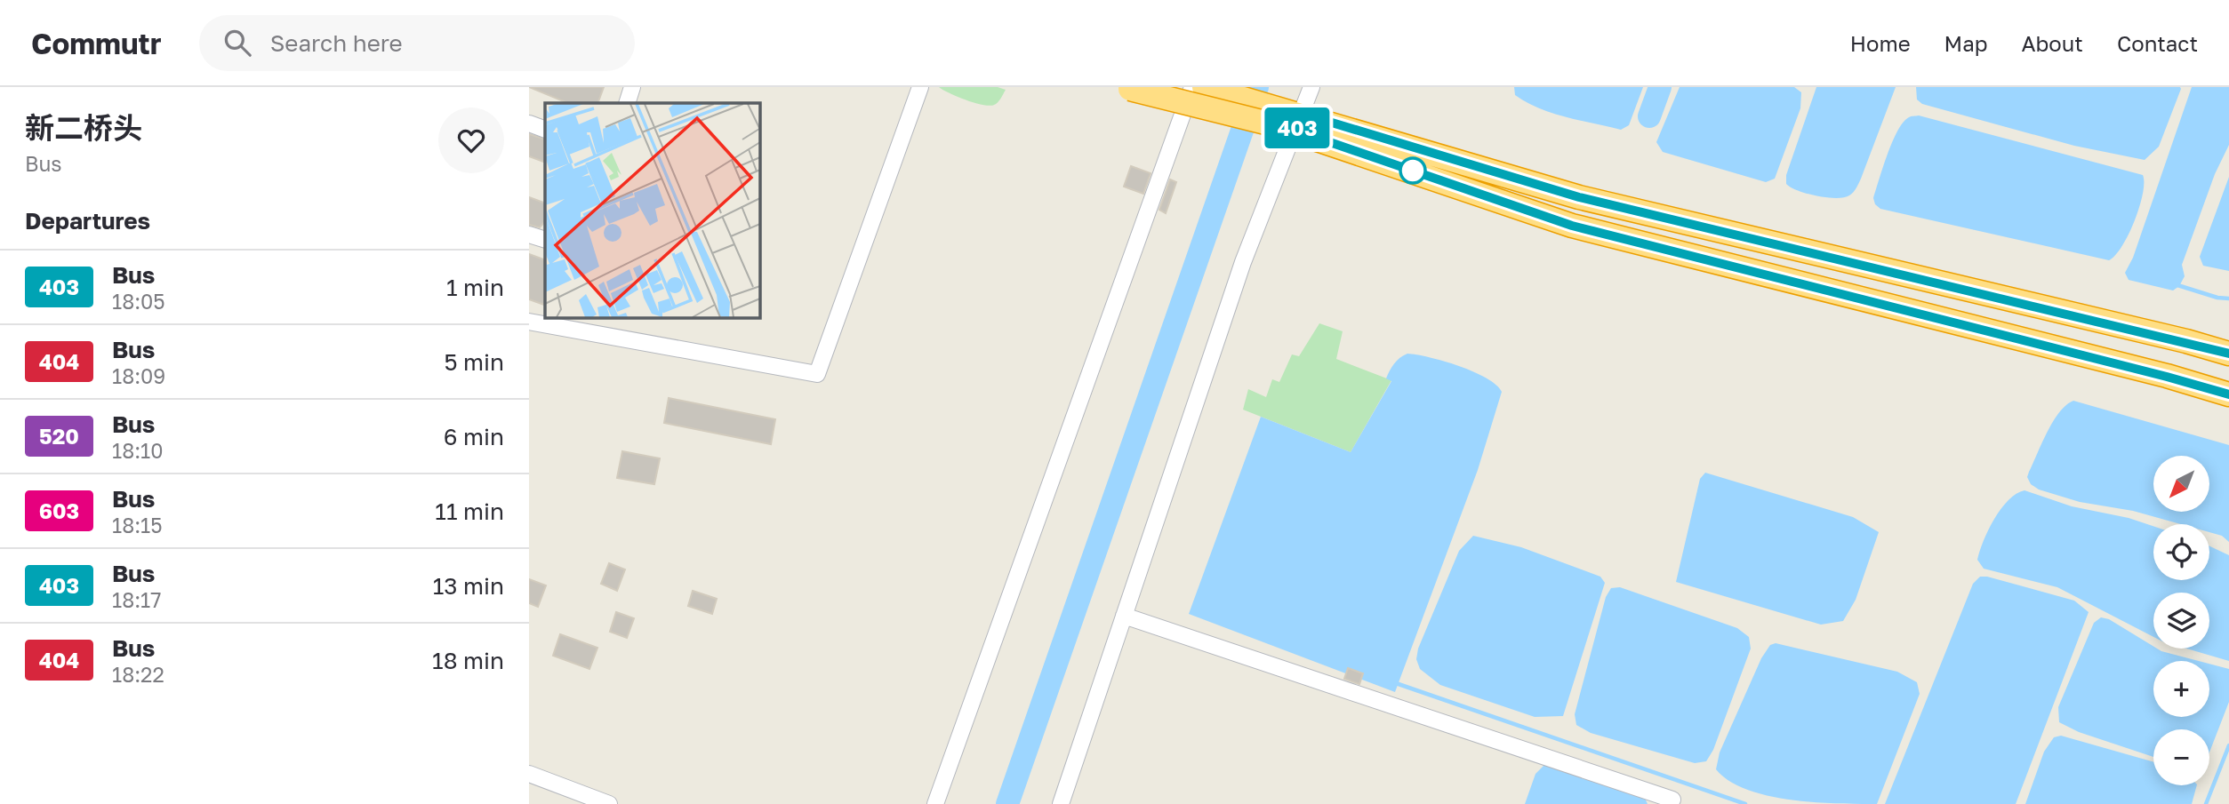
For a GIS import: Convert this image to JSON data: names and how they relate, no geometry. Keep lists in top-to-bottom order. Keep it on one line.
{"lines":["bus line 403"],"north":"bottom left","page":{"header":"Commutr","search":"Search here","nav":["Home","Map","About","Contact"],"heading":[["新二桥头","Bus"],"Departures"],"on_map":"403","list":[{"mark":"403","name":"Bus","note":"18:05","value":"1 min"},{"mark":"404","name":"Bus","note":"18:09","value":"5 min"},{"mark":"520","name":"Bus","note":"18:10","value":"6 min"},{"mark":"603","name":"Bus","note":"18:15","value":"11 min"},{"mark":"403","name":"Bus","note":"18:17","value":"13 min"},{"mark":"404","name":"Bus","note":"18:22","value":"18 min"}],"map_buttons":["+","−"]}}
